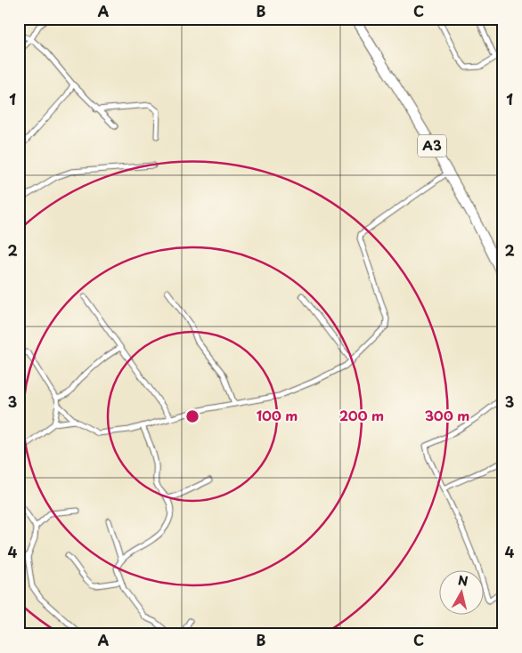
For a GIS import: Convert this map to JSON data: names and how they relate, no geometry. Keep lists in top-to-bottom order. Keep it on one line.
{"streets":{"highway":["A3"]},"north":"top","grid":{"columns":["A","B","C"],"rows":["1","2","3","4"]},"rings":["100 m","200 m","300 m"]}
